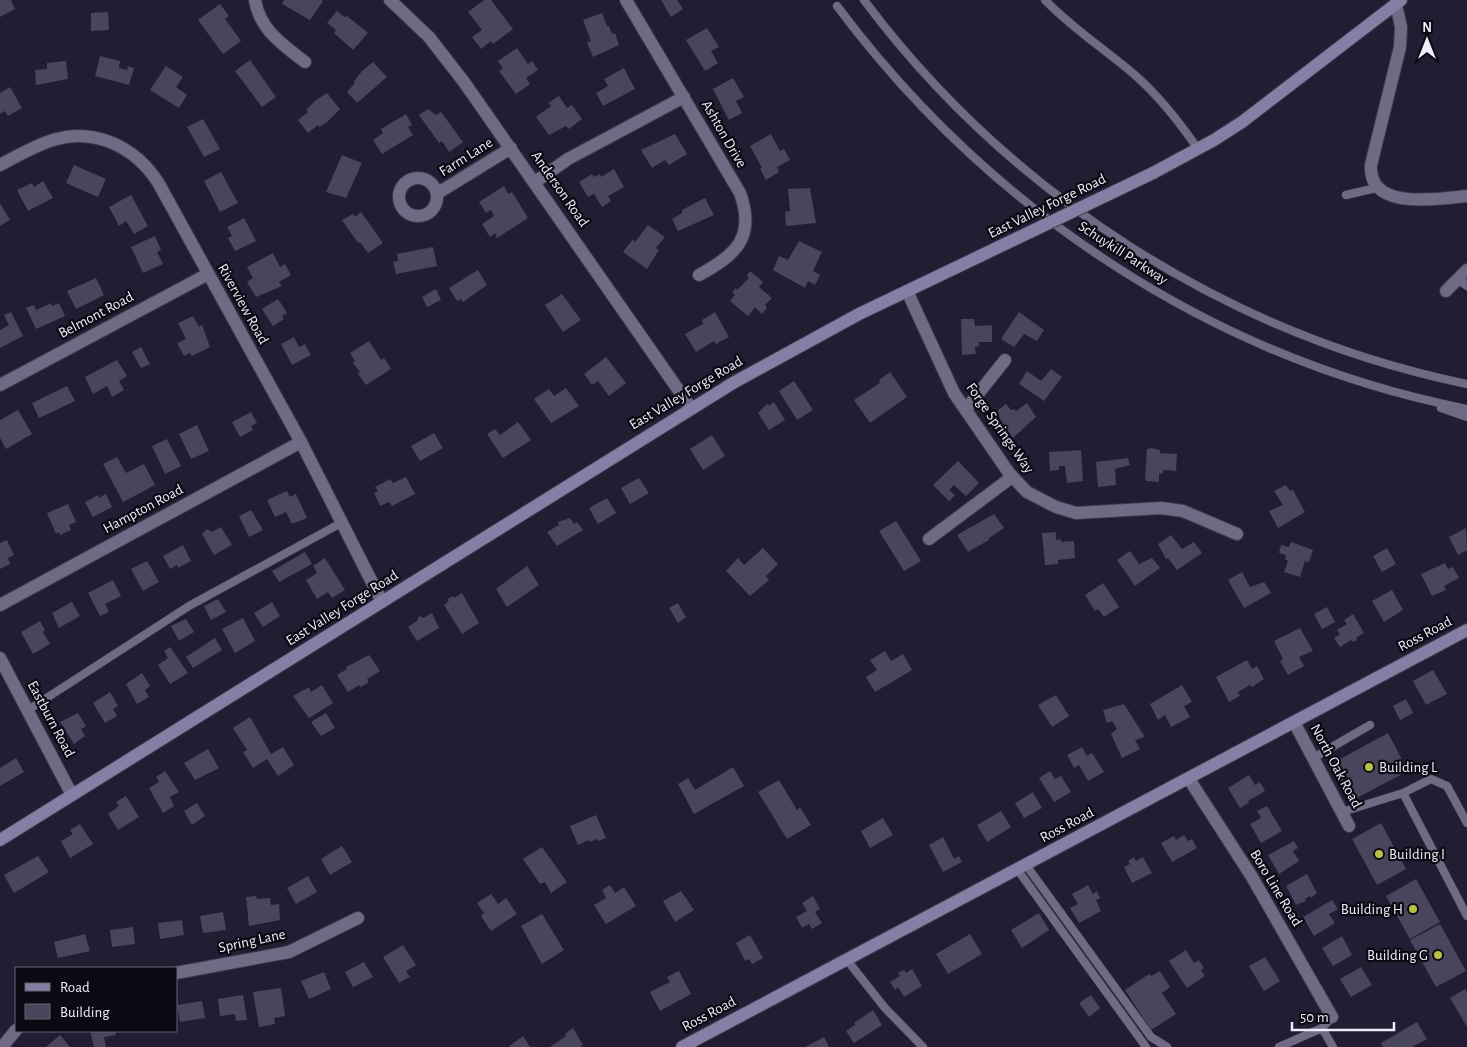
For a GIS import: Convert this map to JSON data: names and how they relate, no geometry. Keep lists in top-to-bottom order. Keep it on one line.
{"streets":{"main road":["East Valley Forge Road","Ross Road"],"street":["Ashton Drive","Farm Lane","Anderson Road","Riverview Road","Belmont Road","Forge Springs Way","Hampton Road","Eastburn Road","North Oak Road","Boro Line Road","Spring Lane"],"lane":["Schuykill Parkway"]},"crossings":[["Farm Lane","Anderson Road"],["Anderson Road","East Valley Forge Road"],["East Valley Forge Road","Riverview Road"],["East Valley Forge Road","Forge Springs Way"],["East Valley Forge Road","Eastburn Road"],["Riverview Road","Belmont Road"],["Riverview Road","Hampton Road"],["Ross Road","North Oak Road"],["Ross Road","Boro Line Road"]],"places":["Building L","Building I","Building H","Building G"],"legend":["Road","Building"],"scale_bar":"50 m","north":"top"}
